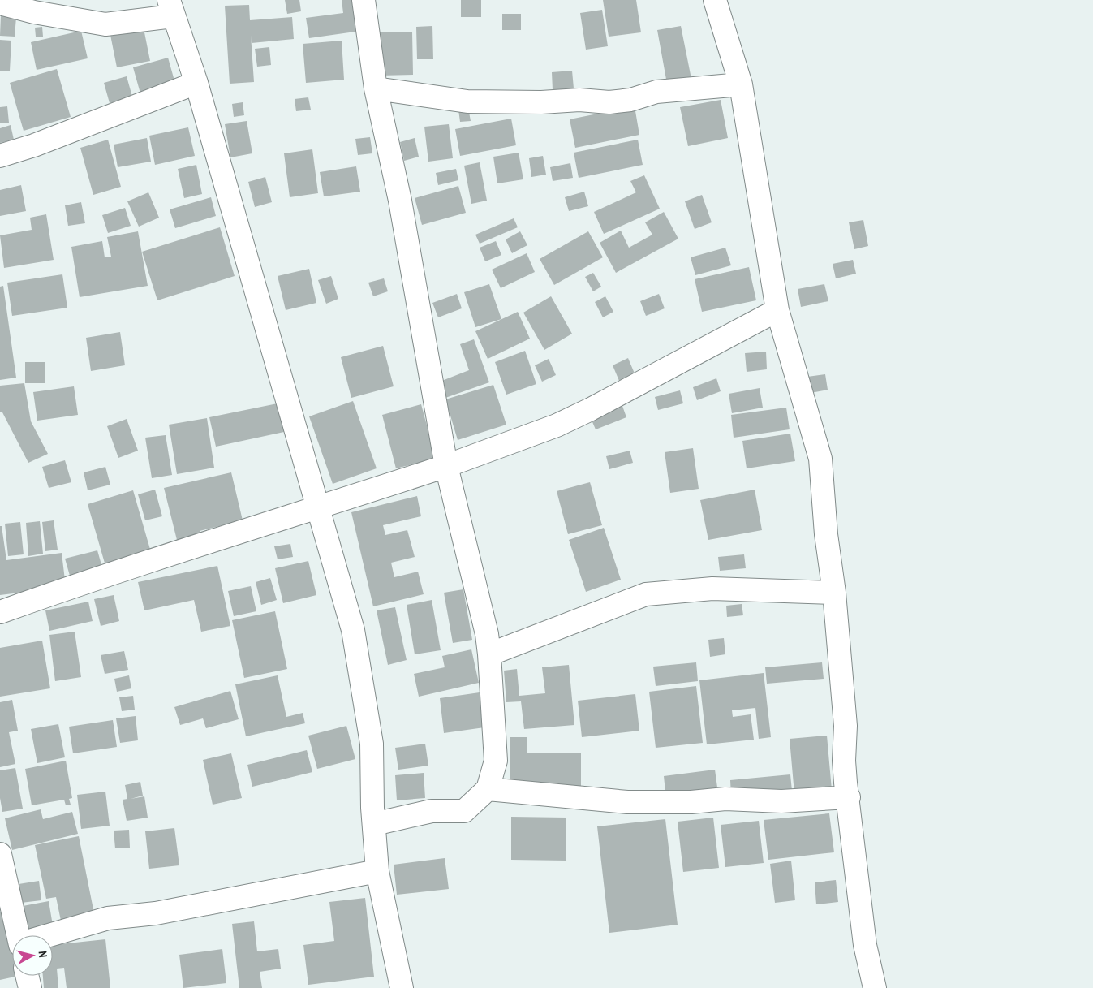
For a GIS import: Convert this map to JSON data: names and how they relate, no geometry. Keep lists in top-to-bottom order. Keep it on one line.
{"north":"right"}
